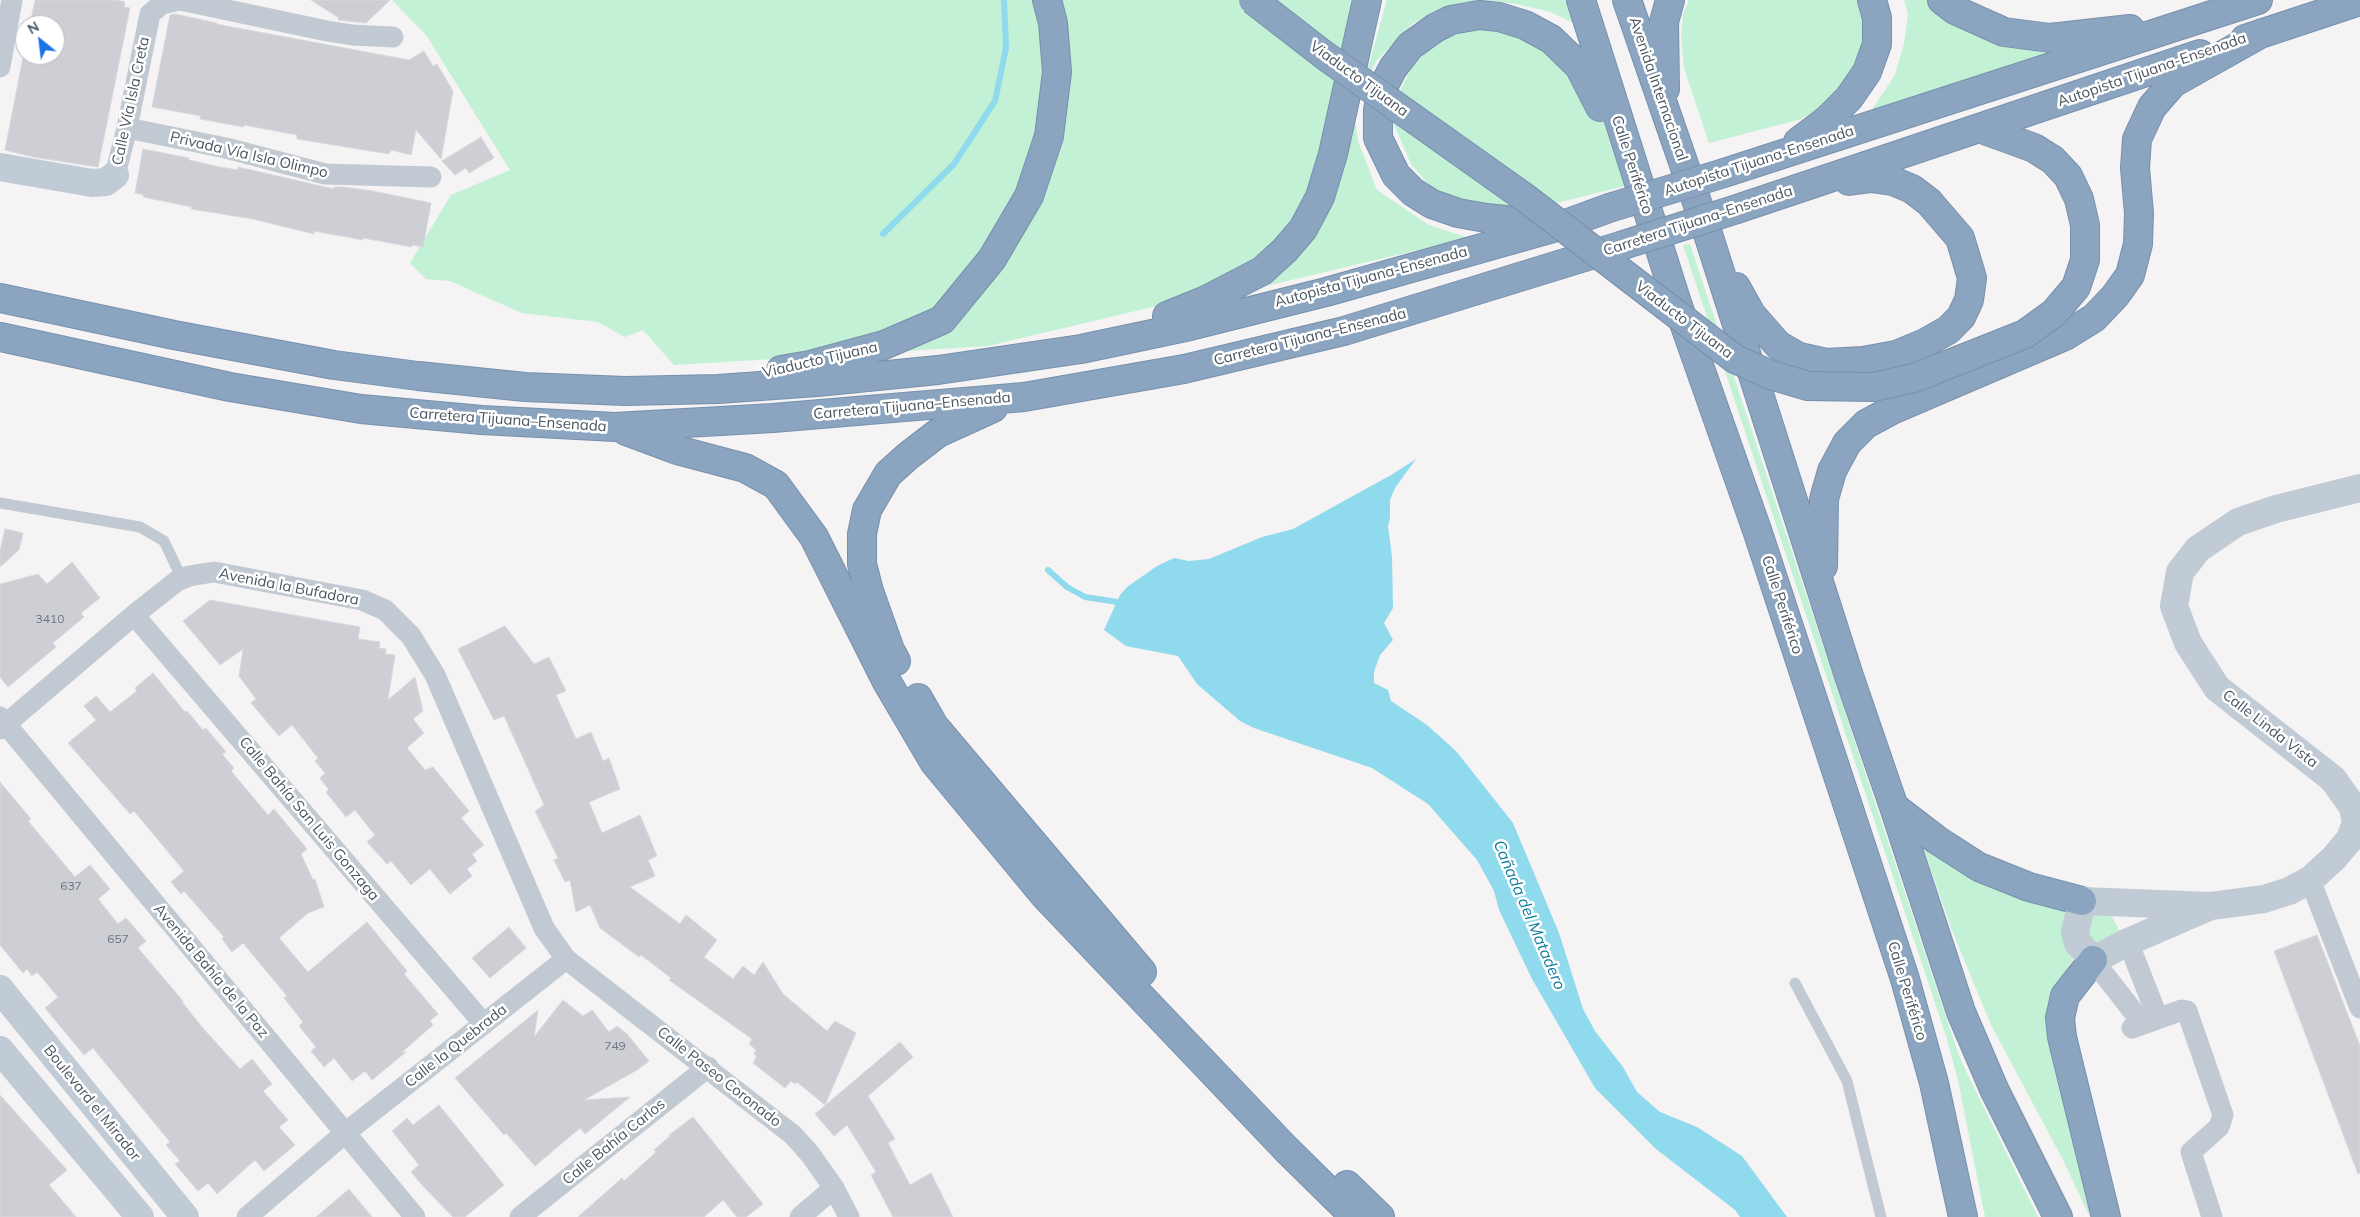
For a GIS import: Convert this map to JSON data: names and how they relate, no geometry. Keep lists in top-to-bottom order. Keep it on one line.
{"streets":{"highway":["Autopista Tijuana-Ensenada","Viaducto Tijuana","Avenida Internacional","Calle Periférico","Carretera Tijuana–Ensenada"],"street":["Calle Vía Isla Creta","Privada Vía Isla Olimpo","Avenida la Bufadora","Calle Linda Vista","Calle Bahía San Luis Gonzaga","Avenida Bahía de la Paz","Calle la Quebrada","Calle Paseo Coronado","Boulevard el Mirador","Calle Bahía Carlos"]},"crossings":[["Autopista Tijuana-Ensenada","Viaducto Tijuana"],["Autopista Tijuana-Ensenada","Carretera Tijuana–Ensenada"],["Calle Vía Isla Creta","Privada Vía Isla Olimpo"],["Avenida la Bufadora","Calle Bahía San Luis Gonzaga"],["Avenida la Bufadora","Avenida Bahía de la Paz"],["Avenida la Bufadora","Calle la Quebrada"],["Avenida la Bufadora","Calle Paseo Coronado"],["Calle Bahía San Luis Gonzaga","Calle la Quebrada"],["Avenida Bahía de la Paz","Calle la Quebrada"],["Calle la Quebrada","Calle Paseo Coronado"],["Calle Paseo Coronado","Calle Bahía Carlos"]],"water":["Cañada del Matadero"],"house_numbers":["3410","637","657","749"],"north":"top left"}
